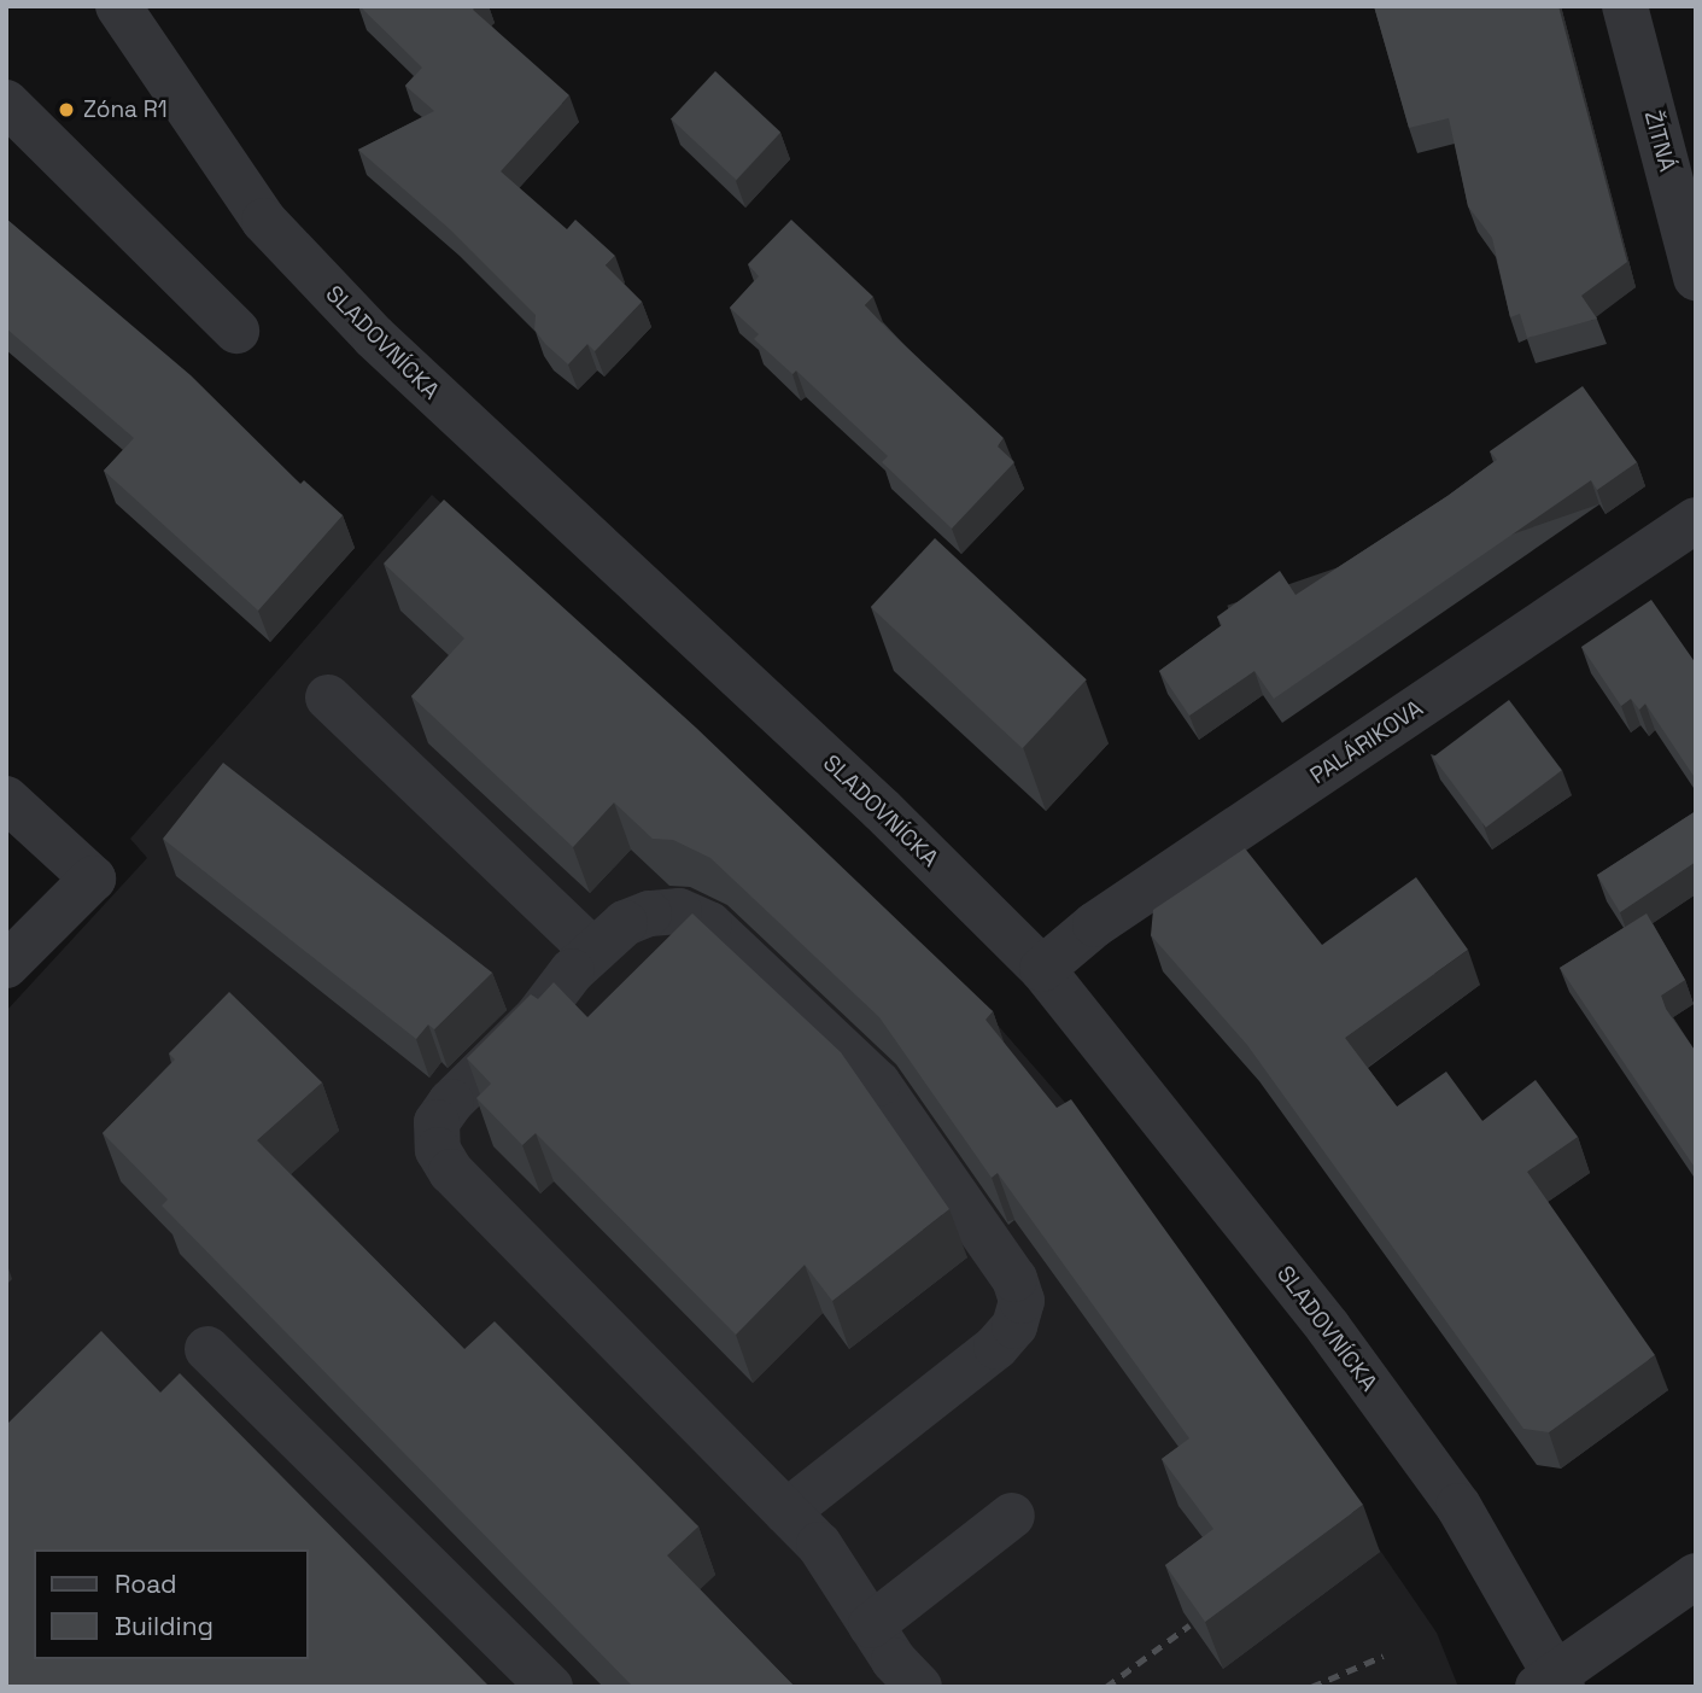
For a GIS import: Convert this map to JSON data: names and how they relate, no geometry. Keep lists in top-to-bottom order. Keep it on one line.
{"streets":{"street":["ŽITNÁ","SLADOVNÍCKA","PALÁRIKOVA"]},"crossings":[["SLADOVNÍCKA","PALÁRIKOVA"]],"places":["Zóna R1"],"legend":["Road","Building"]}
